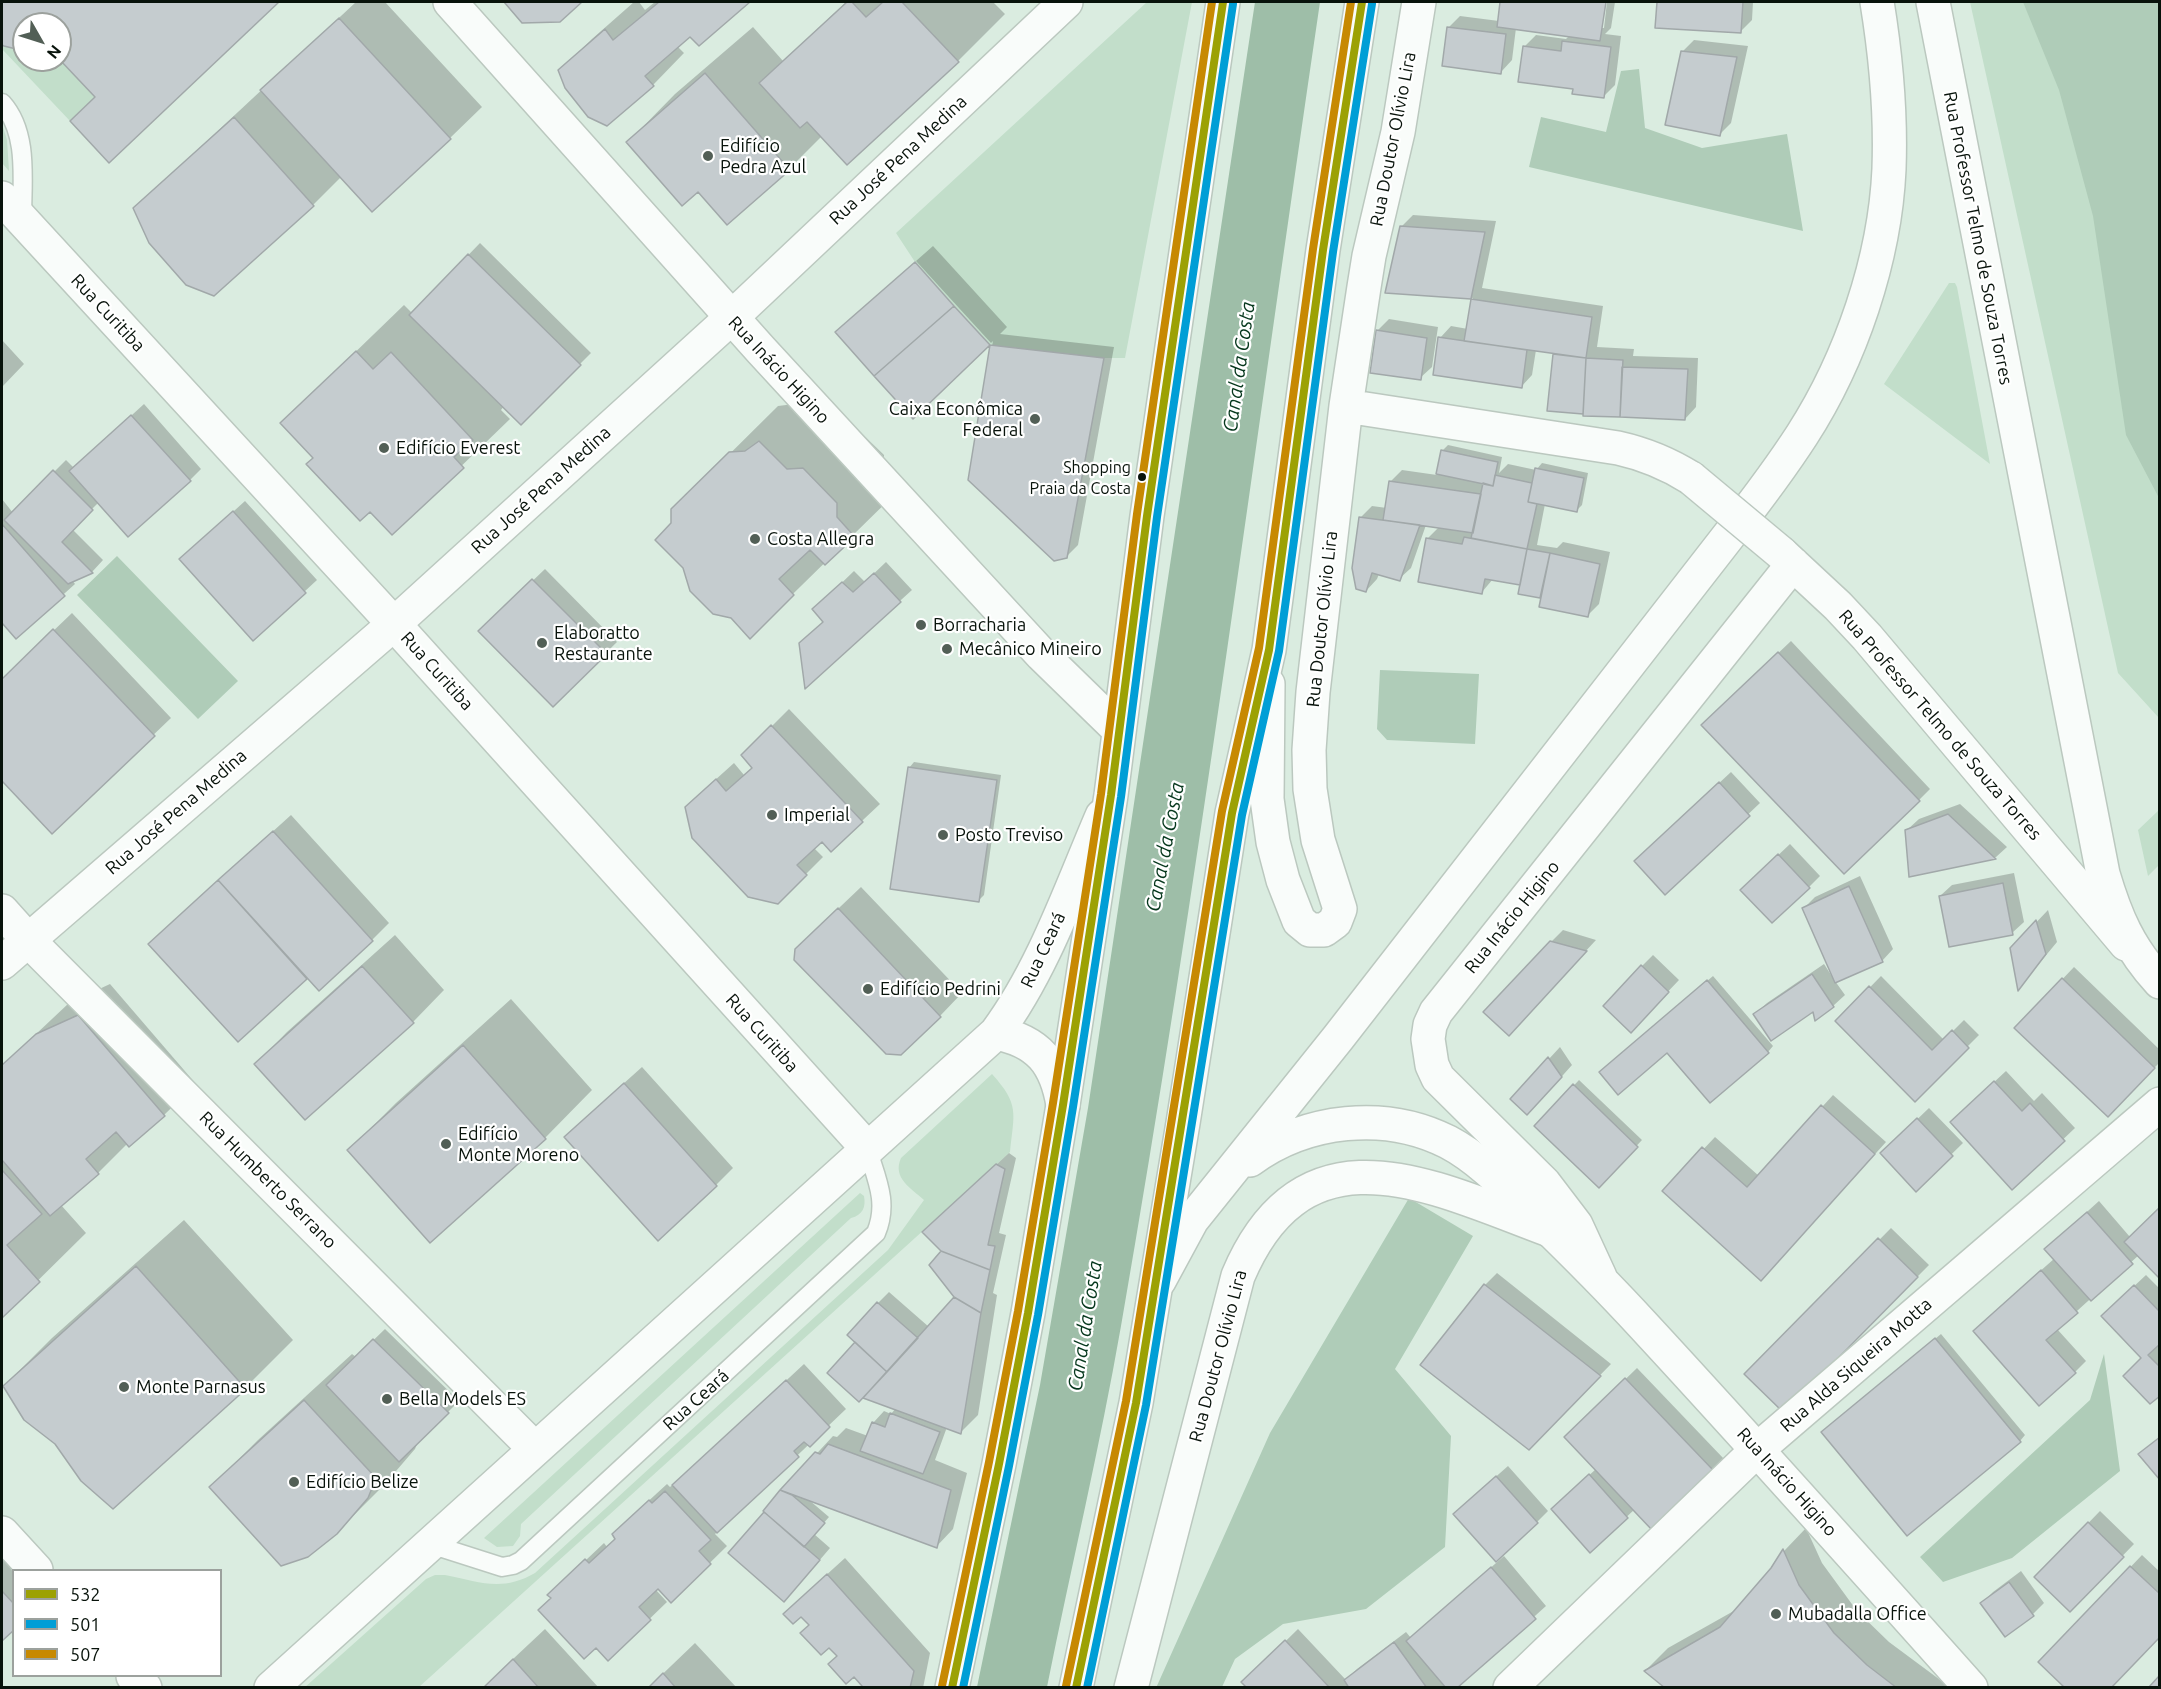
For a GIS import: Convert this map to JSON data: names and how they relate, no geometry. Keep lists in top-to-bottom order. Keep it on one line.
{"streets":{"street":["Rua Doutor Olívio Lira","Rua José Pena Medina","Rua Professor Telmo de Souza Torres","Rua Curitiba","Rua Inácio Higino","Rua Ceará","Rua Humberto Serrano","Rua Alda Siqueira Motta"]},"crossings":[["Rua Doutor Olívio Lira","Rua Professor Telmo de Souza Torres"],["Rua Doutor Olívio Lira","Rua Inácio Higino"],["Rua José Pena Medina","Rua Curitiba"],["Rua José Pena Medina","Rua Inácio Higino"],["Rua José Pena Medina","Rua Humberto Serrano"],["Rua Professor Telmo de Souza Torres","Rua Inácio Higino"],["Rua Curitiba","Rua Ceará"],["Rua Inácio Higino","Rua Alda Siqueira Motta"],["Rua Ceará","Rua Humberto Serrano"]],"water":["Canal da Costa"],"places":["Edifício Pedra Azul","Caixa Econômica Federal","Edifício Everest","Shopping Praia da Costa","Costa Allegra","Borracharia","Elaboratto Restaurante","Mecânico Mineiro","Imperial","Posto Treviso","Edifício Pedrini","Edifício Monte Moreno","Monte Parnasus","Bella Models ES","Edifício Belize","Mubadalla Office"],"lines":["transit line 532","transit line 507","transit line 501"],"legend":["532","501","507"],"north":"bottom right"}
